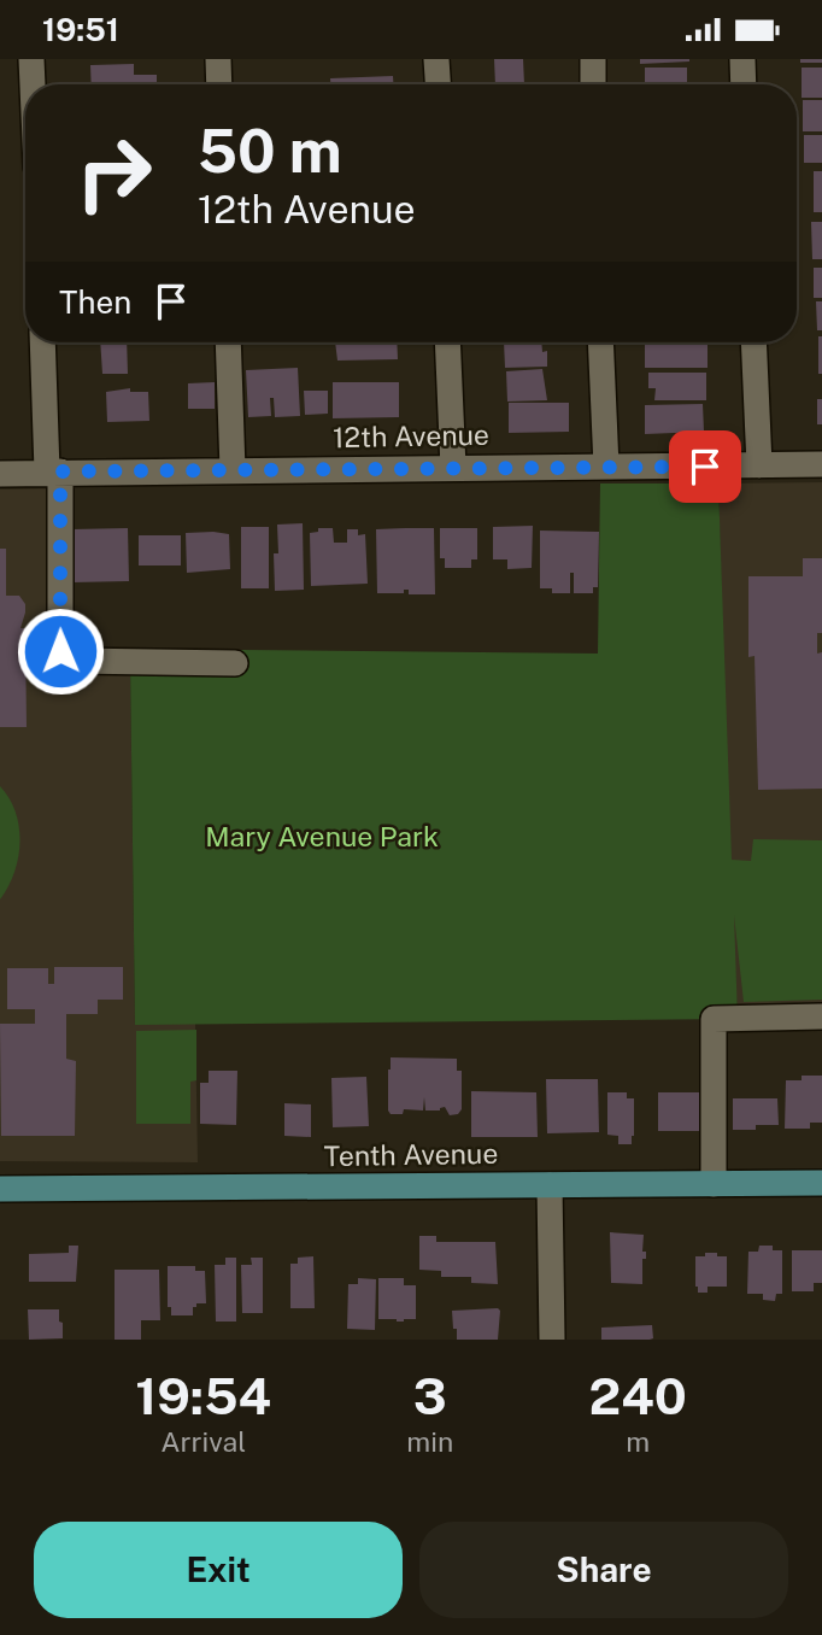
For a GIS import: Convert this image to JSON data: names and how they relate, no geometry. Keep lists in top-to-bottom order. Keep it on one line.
{"streets":{"main road":["Tenth Avenue"],"street":["12th Avenue"]},"parks":["Mary Avenue Park"],"page":{"status":"19:51","turn":["50 m","12th Avenue"],"then":"Then","eta":["19:54","Arrival","3","min","240","m"],"buttons":["Exit","Share"]}}
